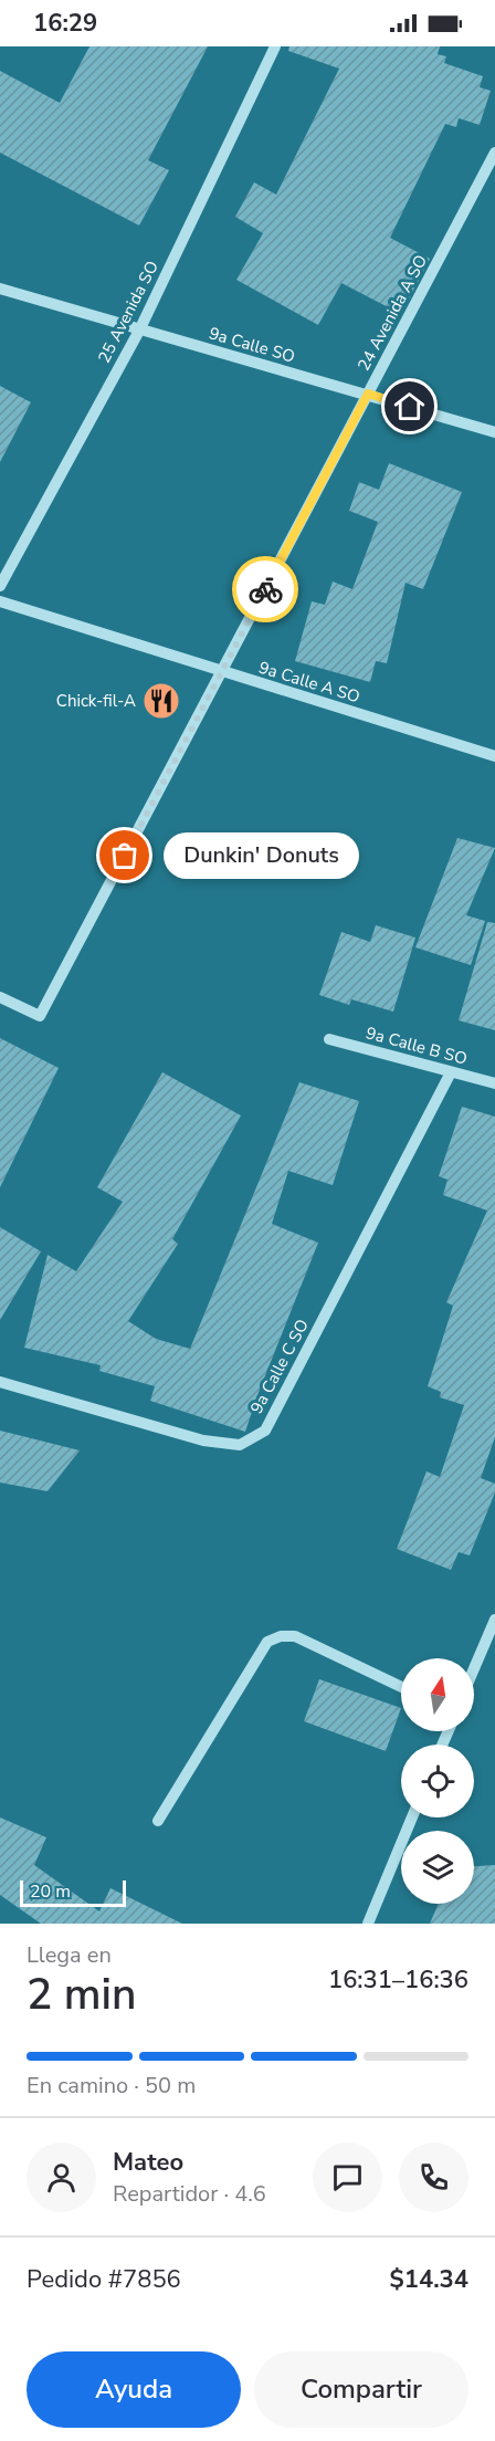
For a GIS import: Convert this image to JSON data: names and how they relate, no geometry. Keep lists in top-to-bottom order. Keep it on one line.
{"streets":{"street":["25 Avenida SO","24 Avenida A SO","9a Calle SO","9a Calle A SO","9a Calle B SO","9a Calle C SO"]},"crossings":[["25 Avenida SO","9a Calle SO"],["24 Avenida A SO","9a Calle SO"],["24 Avenida A SO","9a Calle A SO"],["9a Calle B SO","9a Calle C SO"]],"places":{"restaurant":["Chick-fil-A"],"other":["Dunkin' Donuts"]},"scale_bar":"20 m","north":"top","page":{"status":"16:29","bubble":"Dunkin' Donuts","scale":"20 m","heading":["2 min","Llega en","16:31–16:36"],"panel":["Mateo","Repartidor · 4.6","Pedido #7856","$14.34"],"bar":"En camino · 50 m","buttons":["Ayuda","Compartir"]}}
